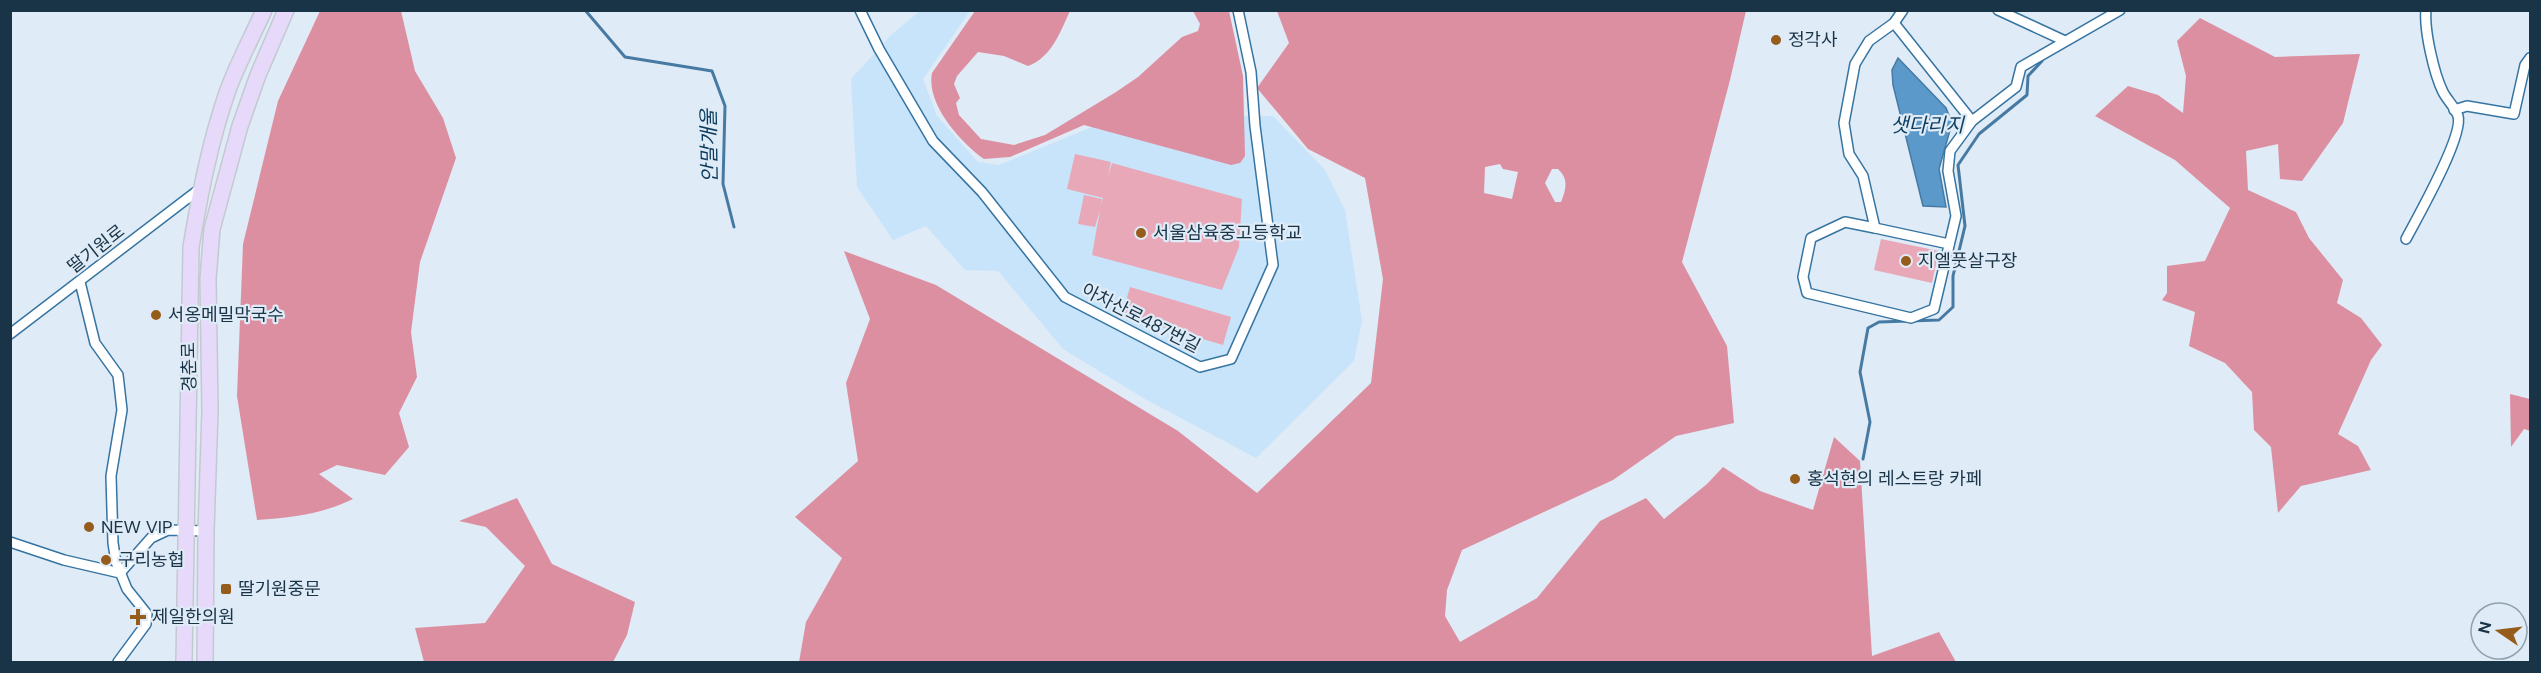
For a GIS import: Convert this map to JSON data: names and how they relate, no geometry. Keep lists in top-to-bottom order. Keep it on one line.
{"streets":{"main road":["경춘로"],"street":["딸기원로","아차산로487번길"]},"crossings":[["딸기원로","경춘로"]],"water":["샛다리지","안말개울"],"places":{"other":["정각사","서울삼육중고등학교","지엘풋살구장","서옹메밀막국수","홍석현의 레스트랑 카페","NEW VIP","구리농협"],"transit":["딸기원중문"],"health":["제일한의원"]},"north":"left"}
